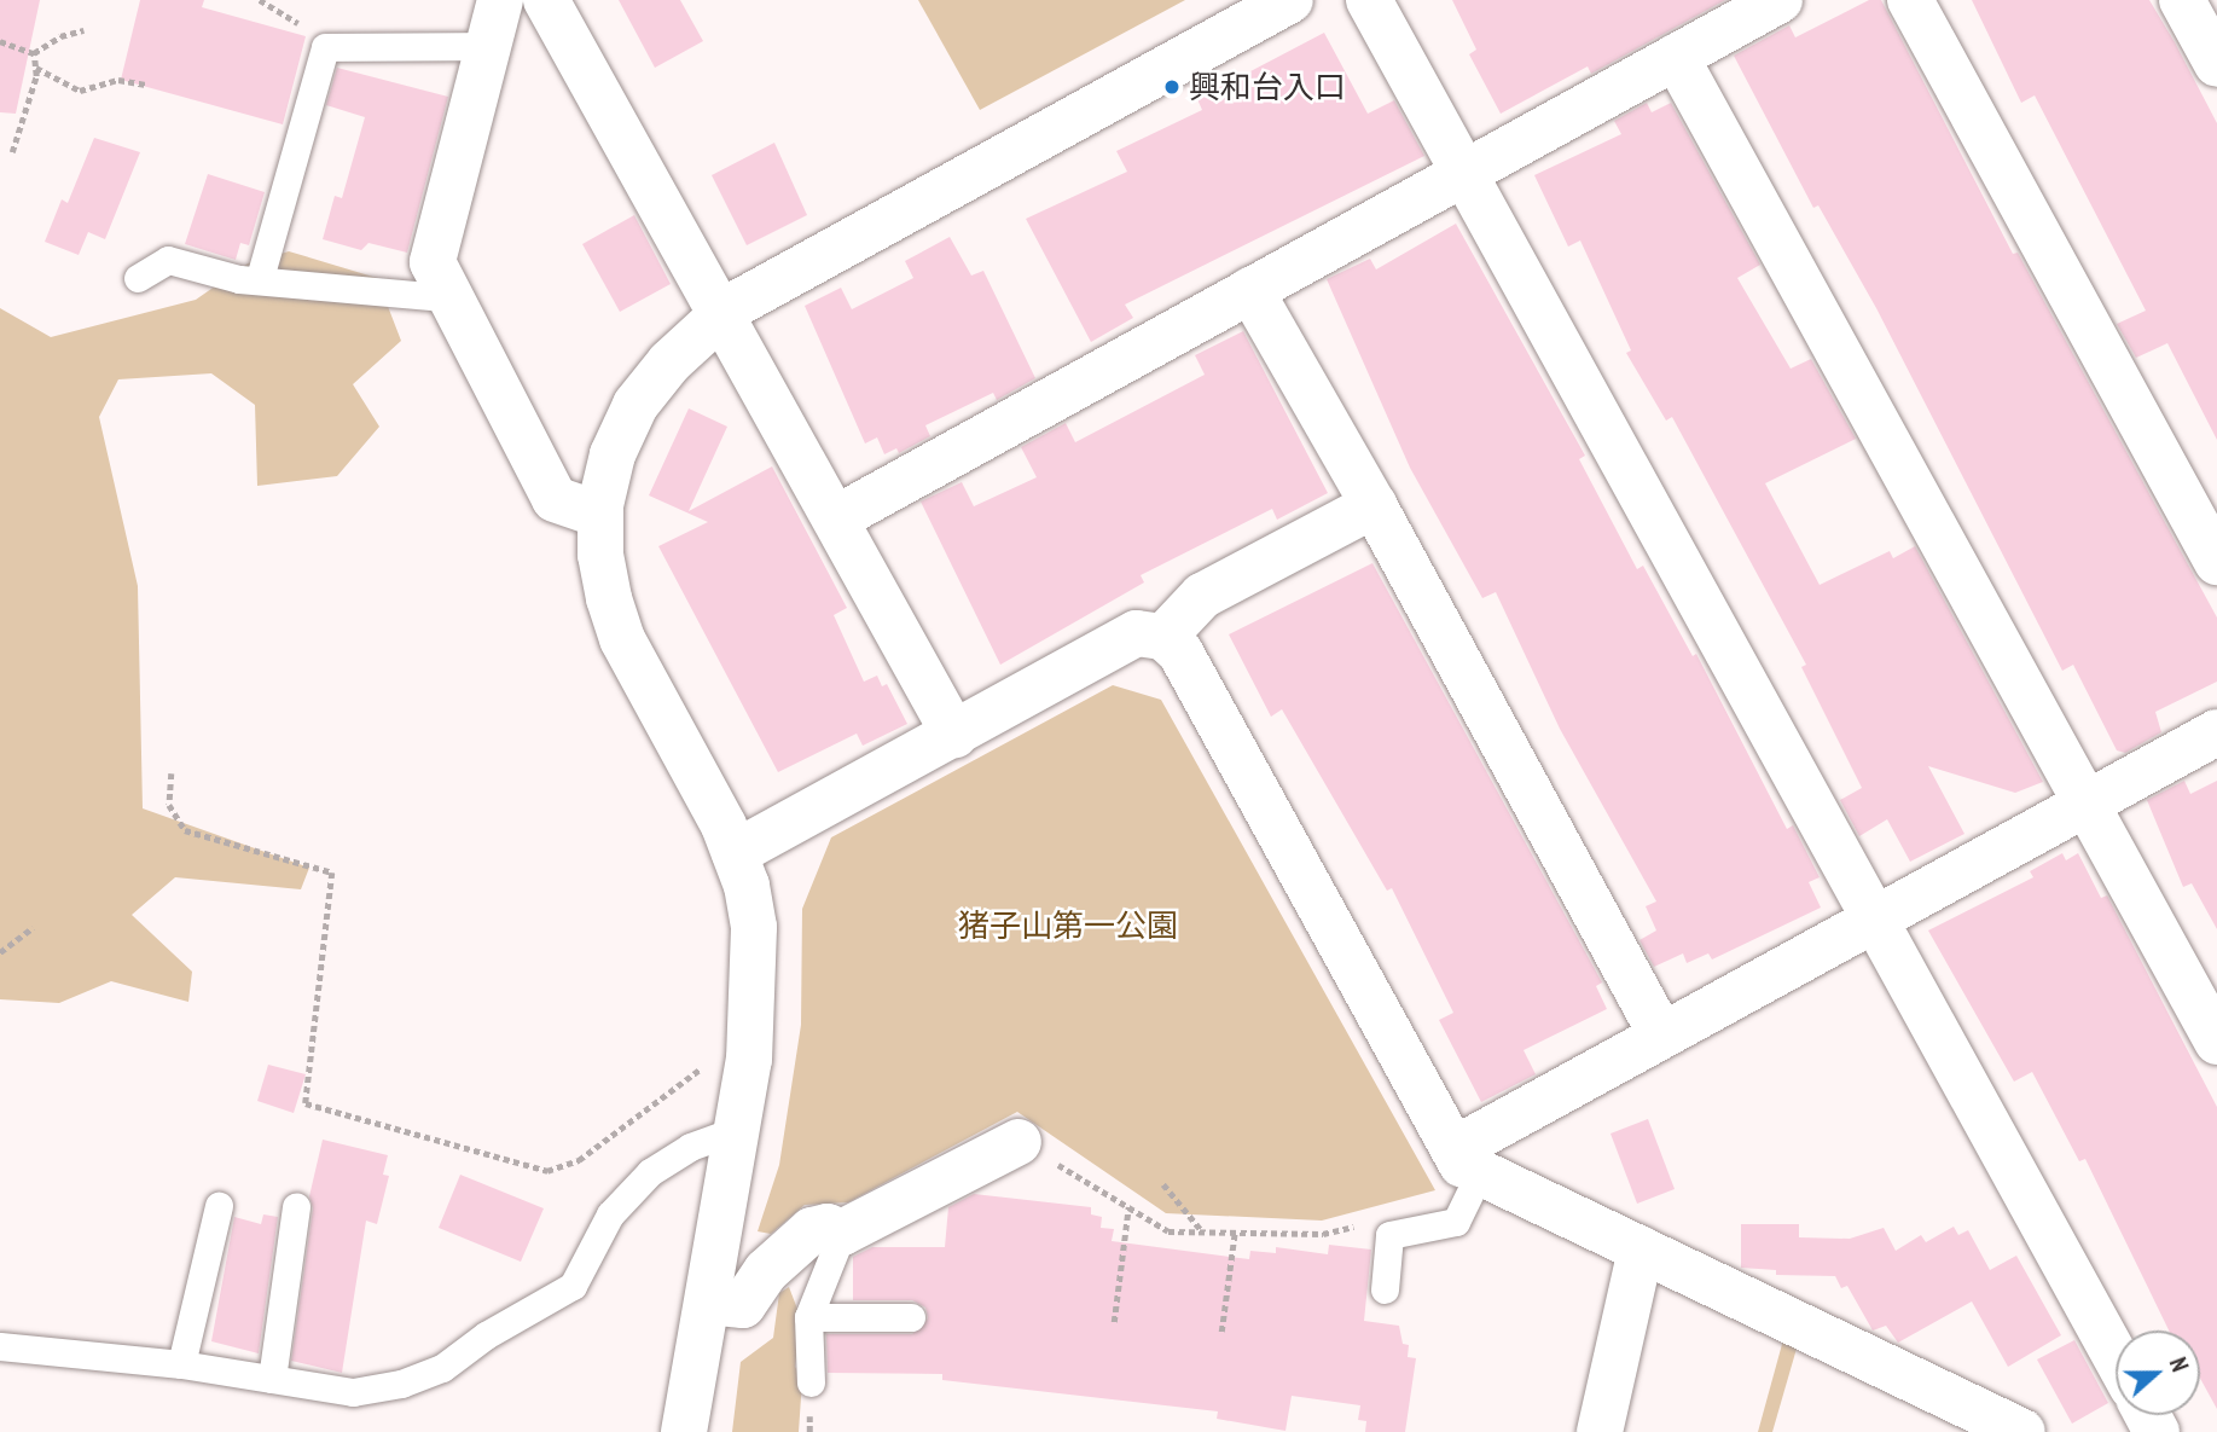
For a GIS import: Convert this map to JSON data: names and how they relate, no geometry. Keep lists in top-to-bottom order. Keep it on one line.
{"parks":["猪子山第一公園"],"places":["興和台入口"],"north":"right"}
